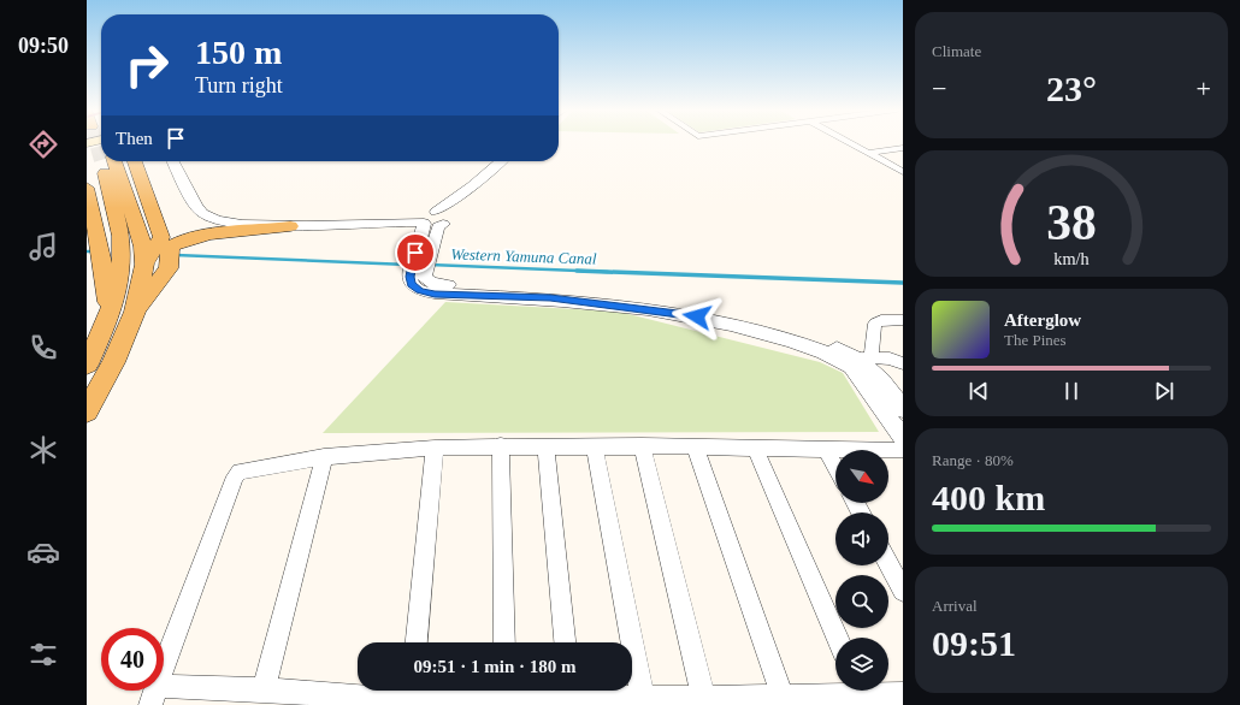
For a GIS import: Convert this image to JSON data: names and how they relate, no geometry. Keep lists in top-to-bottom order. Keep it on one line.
{"water":["Western Yamuna Canal"],"north":"bottom right","page":{"tabs":"09:50","tile":["Climate",["Range · 80%","400 km"],["Arrival","09:51"]],"turn":["150 m","Turn right"],"heat":["−","23°","+"],"then":"Then","song":["Afterglow","The Pines"],"limit":"40","trip":"09:51 · 1 min · 180 m","gauge":["38","km/h"]}}
